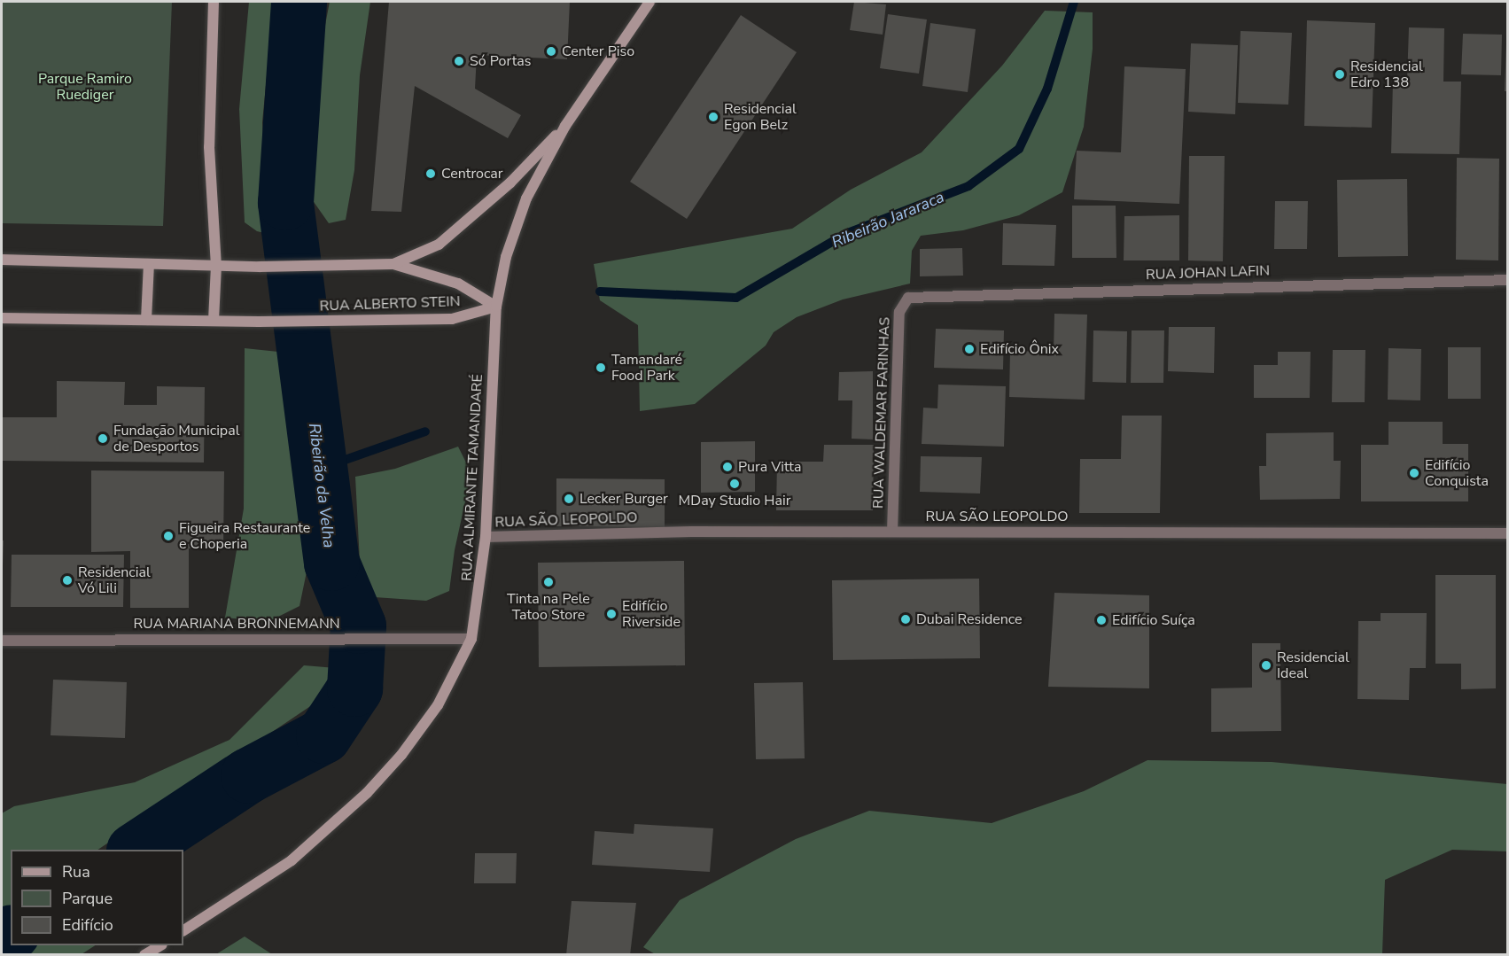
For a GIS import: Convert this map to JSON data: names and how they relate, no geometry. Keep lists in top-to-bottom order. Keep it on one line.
{"streets":{"street":["RUA JOHAN LAFIN","RUA ALBERTO STEIN","RUA WALDEMAR FARINHAS","RUA ALMIRANTE TAMANDARÉ","RUA SÃO LEOPOLDO","RUA MARIANA BRONNEMANN"]},"crossings":[["RUA JOHAN LAFIN","RUA WALDEMAR FARINHAS"],["RUA ALBERTO STEIN","RUA ALMIRANTE TAMANDARÉ"],["RUA WALDEMAR FARINHAS","RUA SÃO LEOPOLDO"],["RUA ALMIRANTE TAMANDARÉ","RUA SÃO LEOPOLDO"],["RUA ALMIRANTE TAMANDARÉ","RUA MARIANA BRONNEMANN"]],"water":["Ribeirão Jararaca","Ribeirão da Velha"],"parks":["Parque Ramiro Ruediger"],"places":["Center Piso","Só Portas","Residencial Edro 138","Residencial Egon Belz","Centrocar","Edifício Ônix","Tamandaré Food Park","Fundação Municipal de Desportos","Pura Vitta","Edifício Conquista","MDay Studio Hair","Lecker Burger","Figueira Restaurante e Choperia","Residencial Vó Lili","Tinta na Pele Tatoo Store","Edifício Riverside","Dubai Residence","Edifício Suíça","Residencial Ideal"],"legend":["Rua","Parque","Edifício"]}
